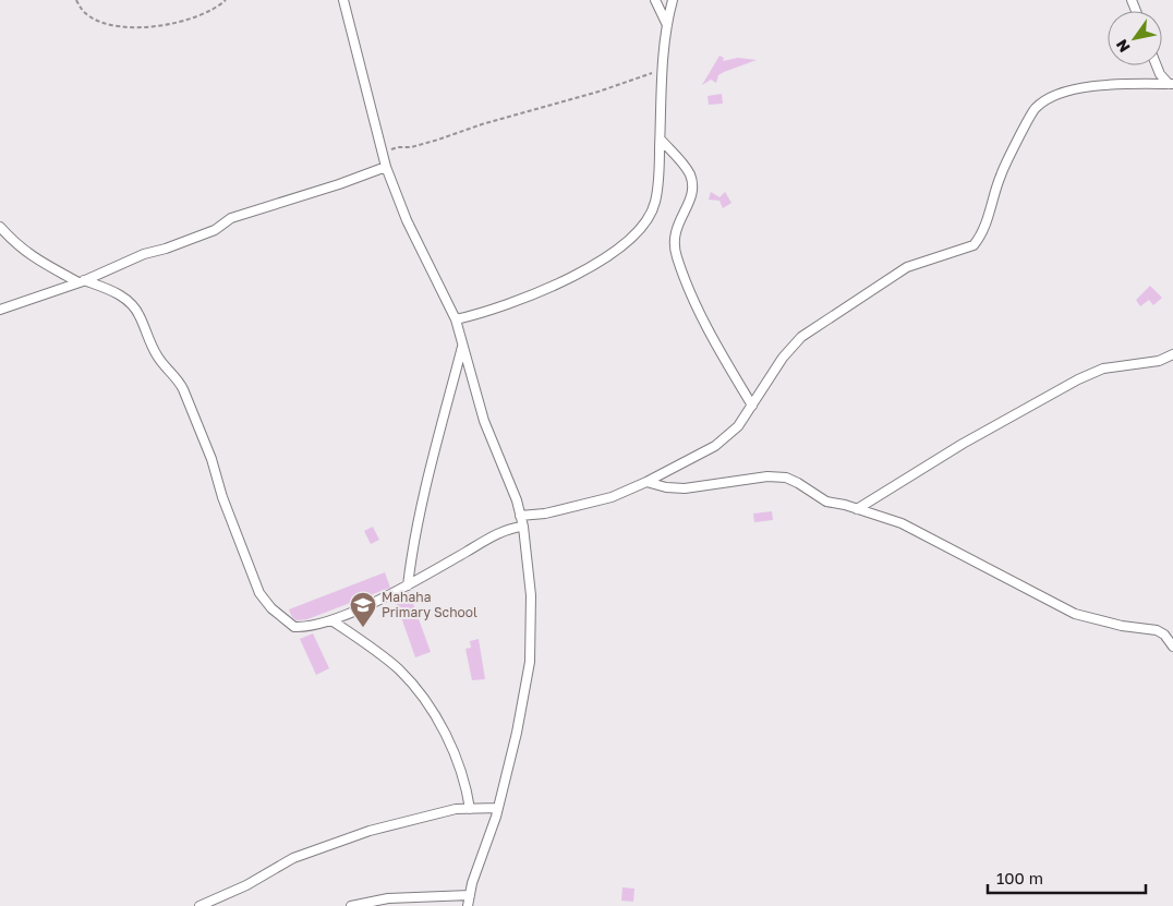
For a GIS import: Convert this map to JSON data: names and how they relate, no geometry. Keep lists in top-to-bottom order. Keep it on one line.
{"places":{"school or university":["Mahaha Primary School"]},"scale_bar":"100 m","north":"bottom left"}
